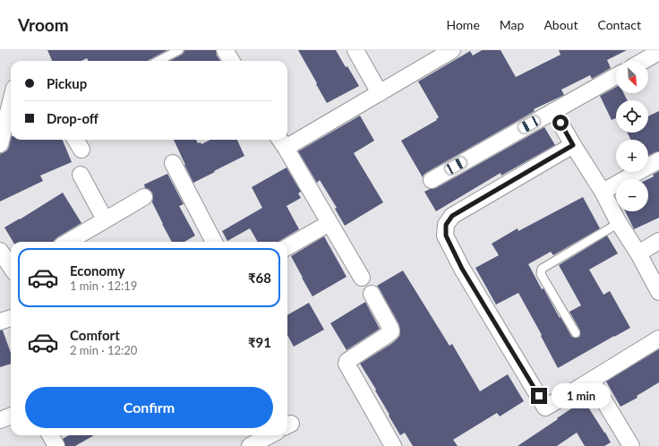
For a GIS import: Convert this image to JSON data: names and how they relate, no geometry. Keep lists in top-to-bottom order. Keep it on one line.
{"north":"bottom right","page":{"header":"Vroom","nav":["Home","Map","About","Contact"],"map_buttons":["+","−"],"banner":["Pickup","Drop-off"],"list":[{"name":"Economy","note":"1 min · 12:19","value":"₹68"},{"name":"Comfort","note":"2 min · 12:20","value":"₹91"}],"buttons":"Confirm","bubble":"1 min"}}
